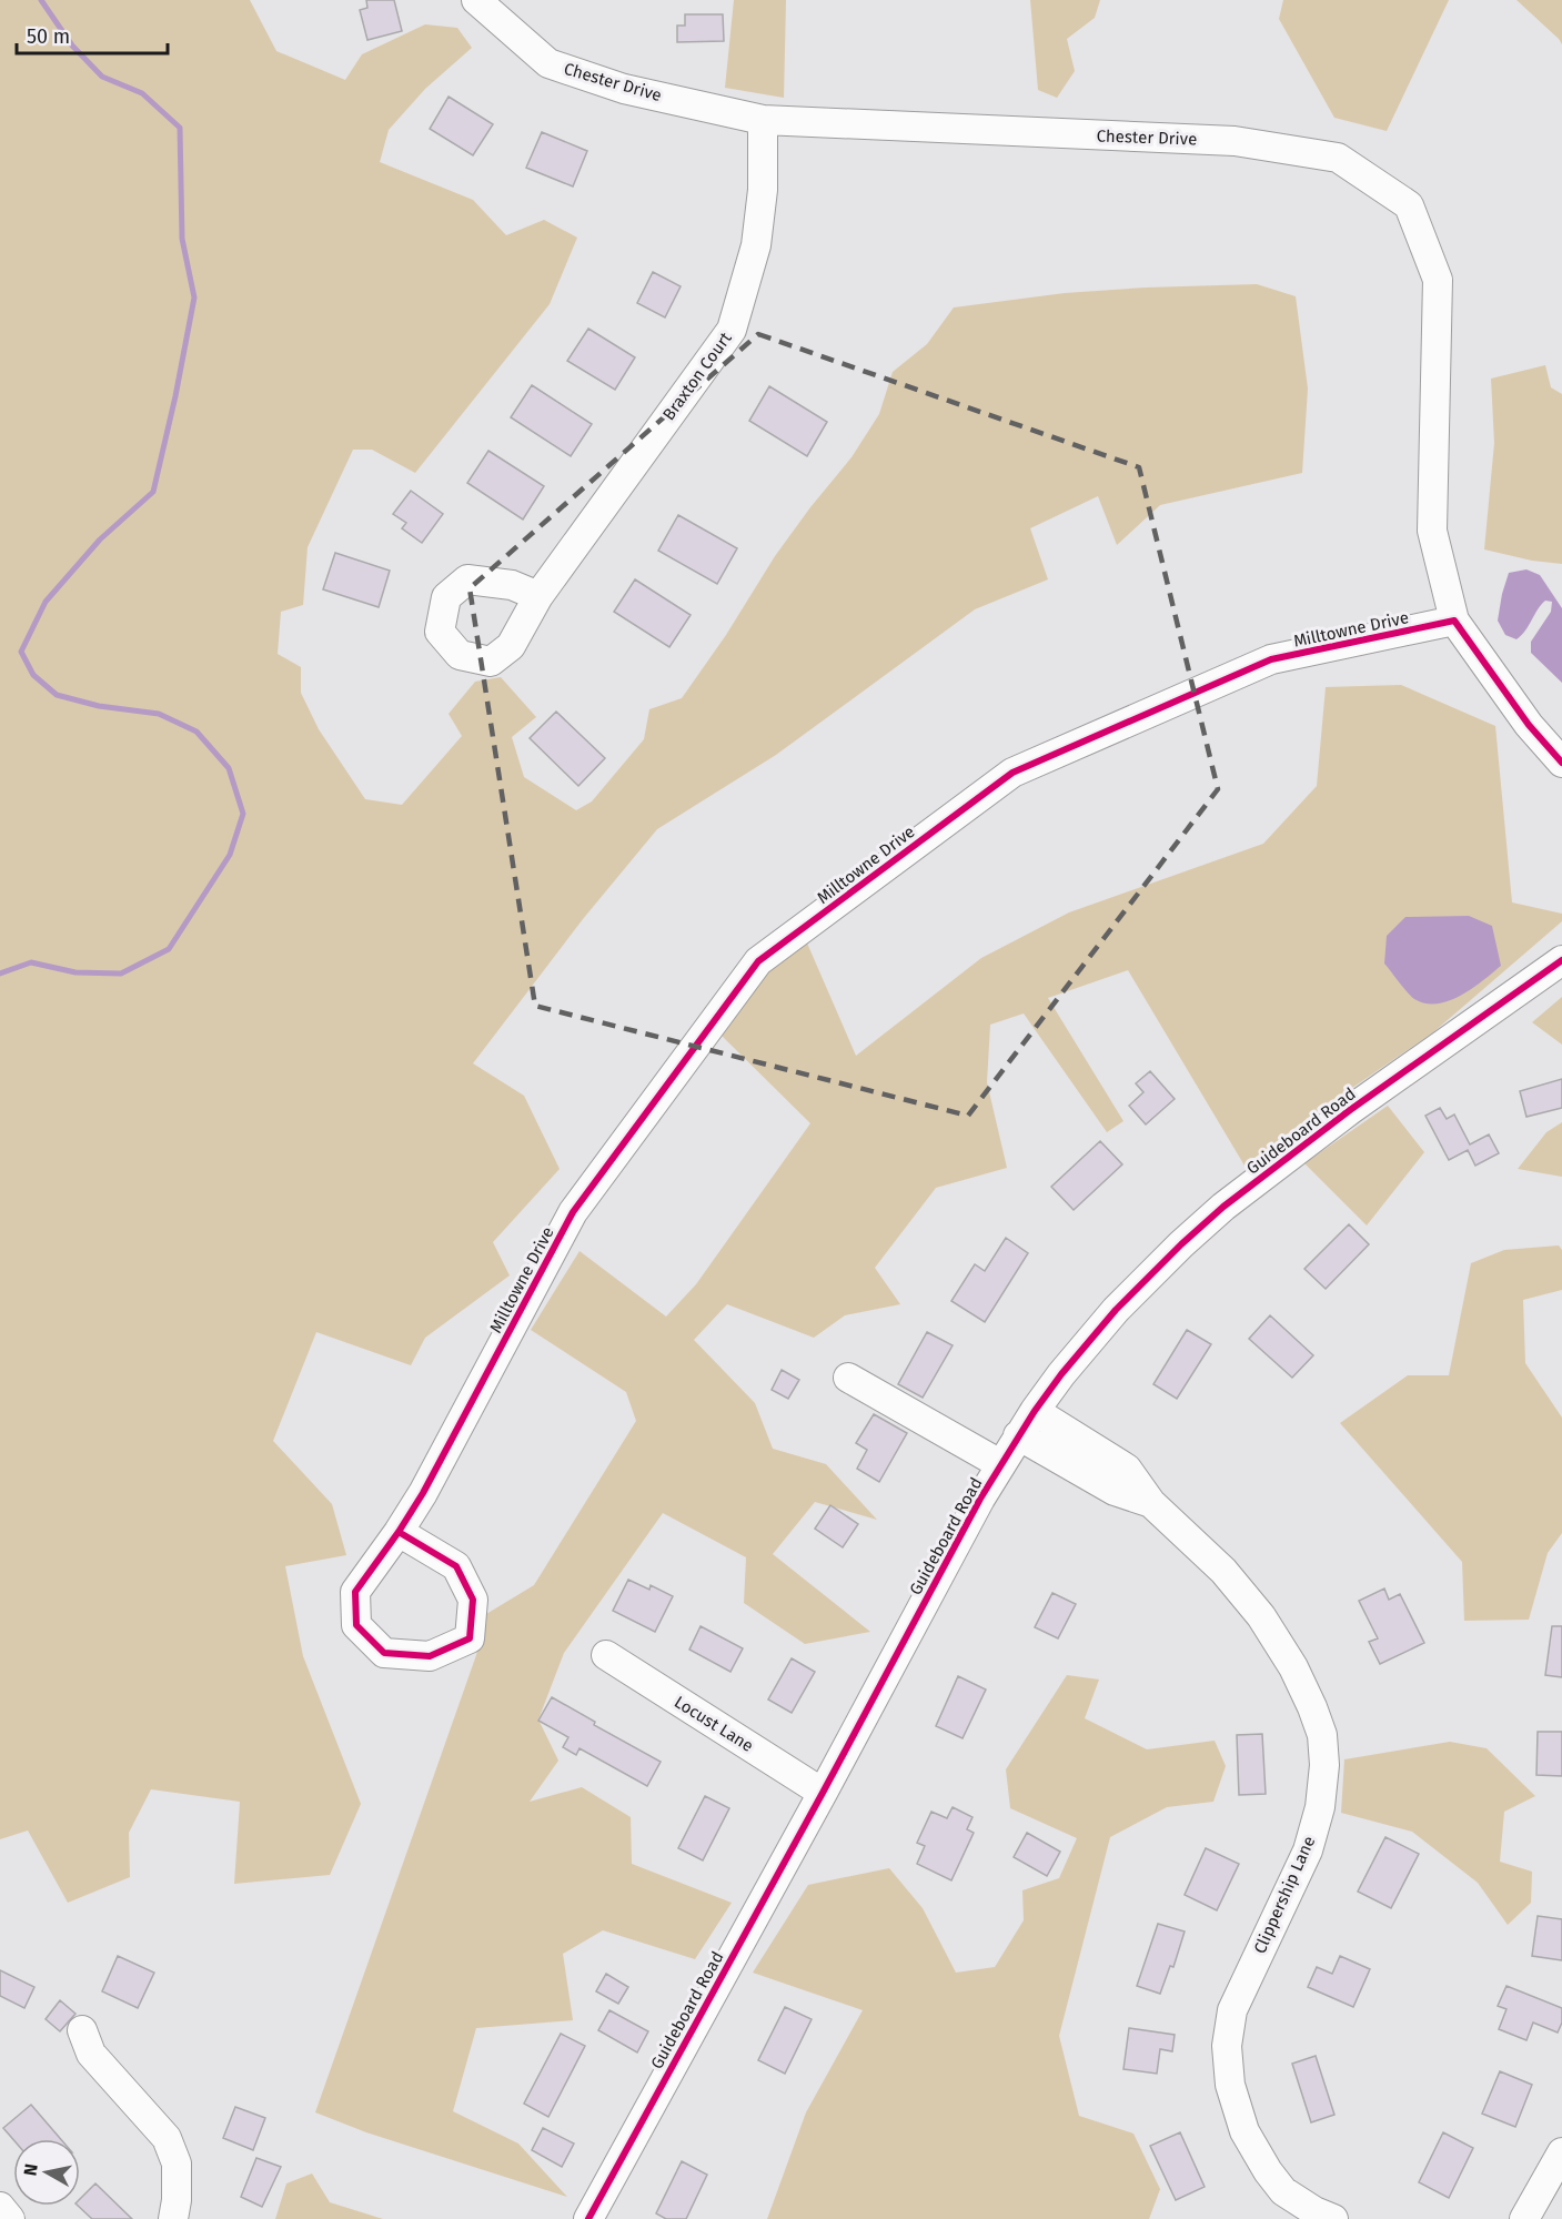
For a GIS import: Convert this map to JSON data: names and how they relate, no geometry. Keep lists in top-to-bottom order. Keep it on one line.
{"streets":{"street":["Chester Drive","Braxton Court","Milltowne Drive","Guideboard Road","Locust Lane","Clippership Lane"]},"crossings":[["Chester Drive","Braxton Court"],["Chester Drive","Milltowne Drive"],["Guideboard Road","Locust Lane"],["Guideboard Road","Clippership Lane"]],"scale_bar":"50 m","north":"left"}
